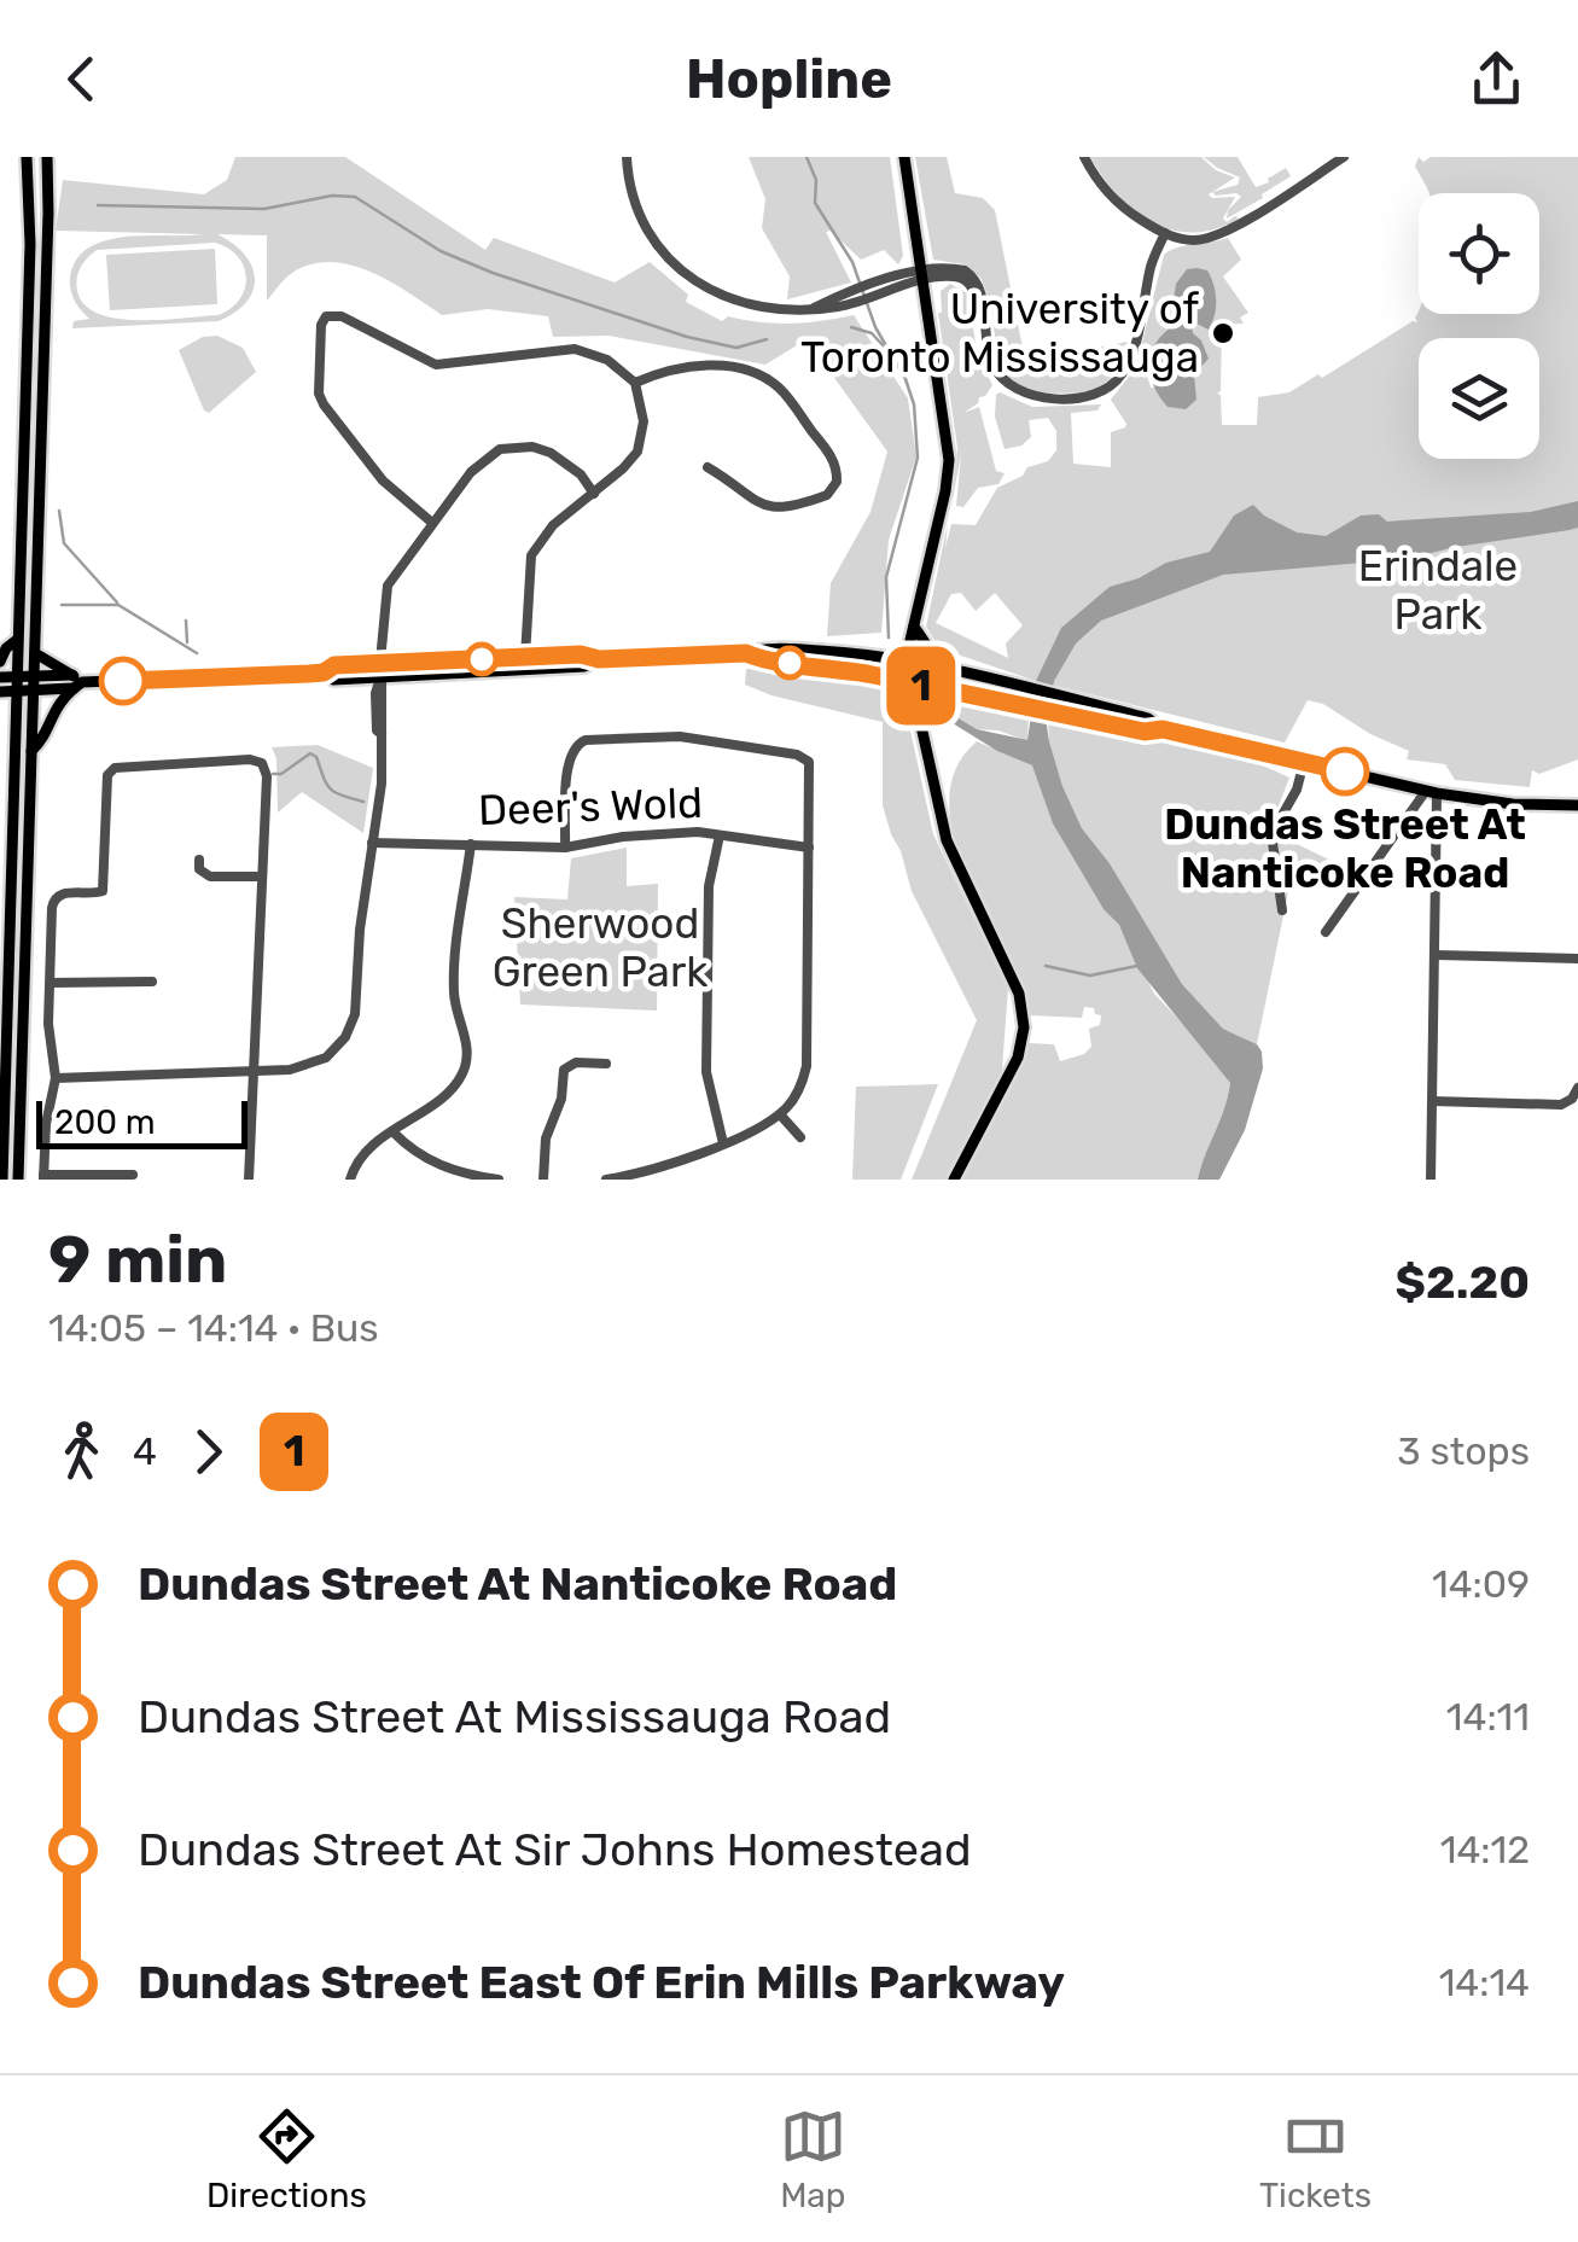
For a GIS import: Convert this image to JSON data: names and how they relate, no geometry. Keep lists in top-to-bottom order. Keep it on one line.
{"streets":{"street":["Deer's Wold"]},"parks":["Erindale Park","Sherwood Green Park"],"places":["University of Toronto Mississauga","Dundas Street At Nanticoke Road"],"lines":["bus line 1"],"scale_bar":"200 m","page":{"header":"Hopline","on_map":"1","scale":"200 m","heading":["9 min","14:05 – 14:14 · Bus","$2.20"],"legs":["4","1","3 stops"],"list":[{"name":"Dundas Street At Nanticoke Road","value":"14:09"},{"name":"Dundas Street At Mississauga Road","value":"14:11"},{"name":"Dundas Street At Sir Johns Homestead","value":"14:12"},{"name":"Dundas Street East Of Erin Mills Parkway","value":"14:14"}],"tabs":["Directions","Map","Tickets"]}}
